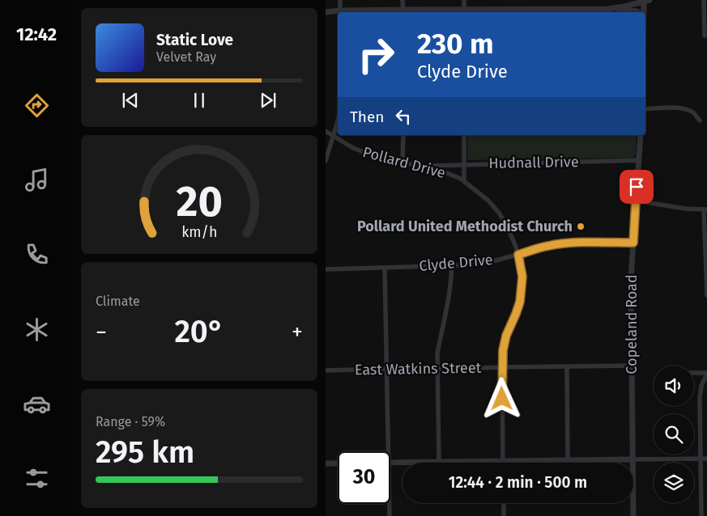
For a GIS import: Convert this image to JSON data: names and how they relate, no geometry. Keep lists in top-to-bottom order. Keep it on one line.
{"streets":{"street":["Pollard Drive","Hudnall Drive","Clyde Drive","Copeland Road","East Watkins Street"]},"crossings":[["Pollard Drive","Hudnall Drive"],["Pollard Drive","Clyde Drive"],["Pollard Drive","East Watkins Street"],["Hudnall Drive","Copeland Road"],["Clyde Drive","Copeland Road"],["Copeland Road","East Watkins Street"]],"places":["Pollard United Methodist Church"],"page":{"tabs":"12:42","turn":["230 m","Clyde Drive"],"song":["Static Love","Velvet Ray"],"then":"Then","tile":["Climate",["Range · 59%","295 km"]],"heat":["−","20°","+"],"limit":"30","trip":"12:44 · 2 min · 500 m","gauge":["20","km/h"]}}
